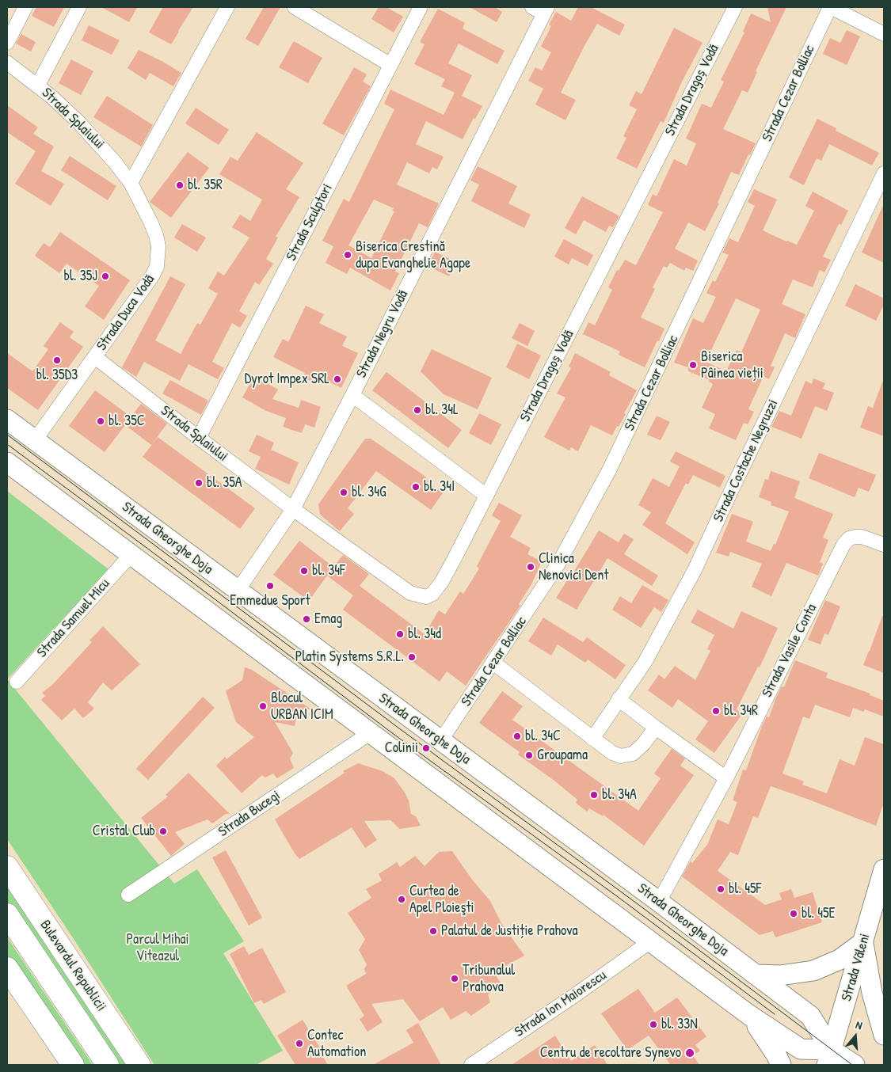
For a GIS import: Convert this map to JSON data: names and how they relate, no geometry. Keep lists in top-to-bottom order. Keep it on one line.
{"streets":{"main road":["Strada Gheorghe Doja","Bulevardul Republicii","Strada Văleni"],"street":["Strada Dragoș Vodă","Strada Cezar Bolliac","Strada Splaiului","Strada Sculptori","Strada Duca Vodă","Strada Negru Vodă","Strada Costache Negruzzi","Strada Samuel Micu","Strada Vasile Conta","Strada Bucegi","Strada Ion Maiorescu"]},"crossings":[["Strada Dragoș Vodă","Strada Splaiului"],["Strada Dragoș Vodă","Strada Negru Vodă"],["Strada Cezar Bolliac","Strada Gheorghe Doja"],["Strada Splaiului","Strada Sculptori"],["Strada Splaiului","Strada Duca Vodă"],["Strada Splaiului","Strada Negru Vodă"],["Strada Duca Vodă","Strada Gheorghe Doja"],["Strada Negru Vodă","Strada Gheorghe Doja"],["Strada Gheorghe Doja","Strada Vasile Conta"],["Strada Gheorghe Doja","Strada Văleni"]],"parks":["Parcul Mihai Viteazul"],"places":["bl. 35R","Biserica Crestină dupa Evanghelie Agape","bl. 35J","bl. 35D3","Biserica Pâinea vieții","Dyrot Impex SRL","bl. 34L","bl. 35C","bl. 35A","bl. 34I","bl. 34G","Clinica Nenovici Dent","bl. 34F","Emmedue Sport","Emag","bl. 34d","Platin Systems S.R.L.","Blocul URBAN ICIM","bl. 34R","bl. 34C","Colinii","Groupama","bl. 34A","Cristal Club","bl. 45F","Curtea de Apel Ploieşti","bl. 45E","Palatul de Justiție Prahova","Tribunalul Prahova","bl. 33N","Contec Automation","Centru de recoltare Synevo"],"north":"top"}
